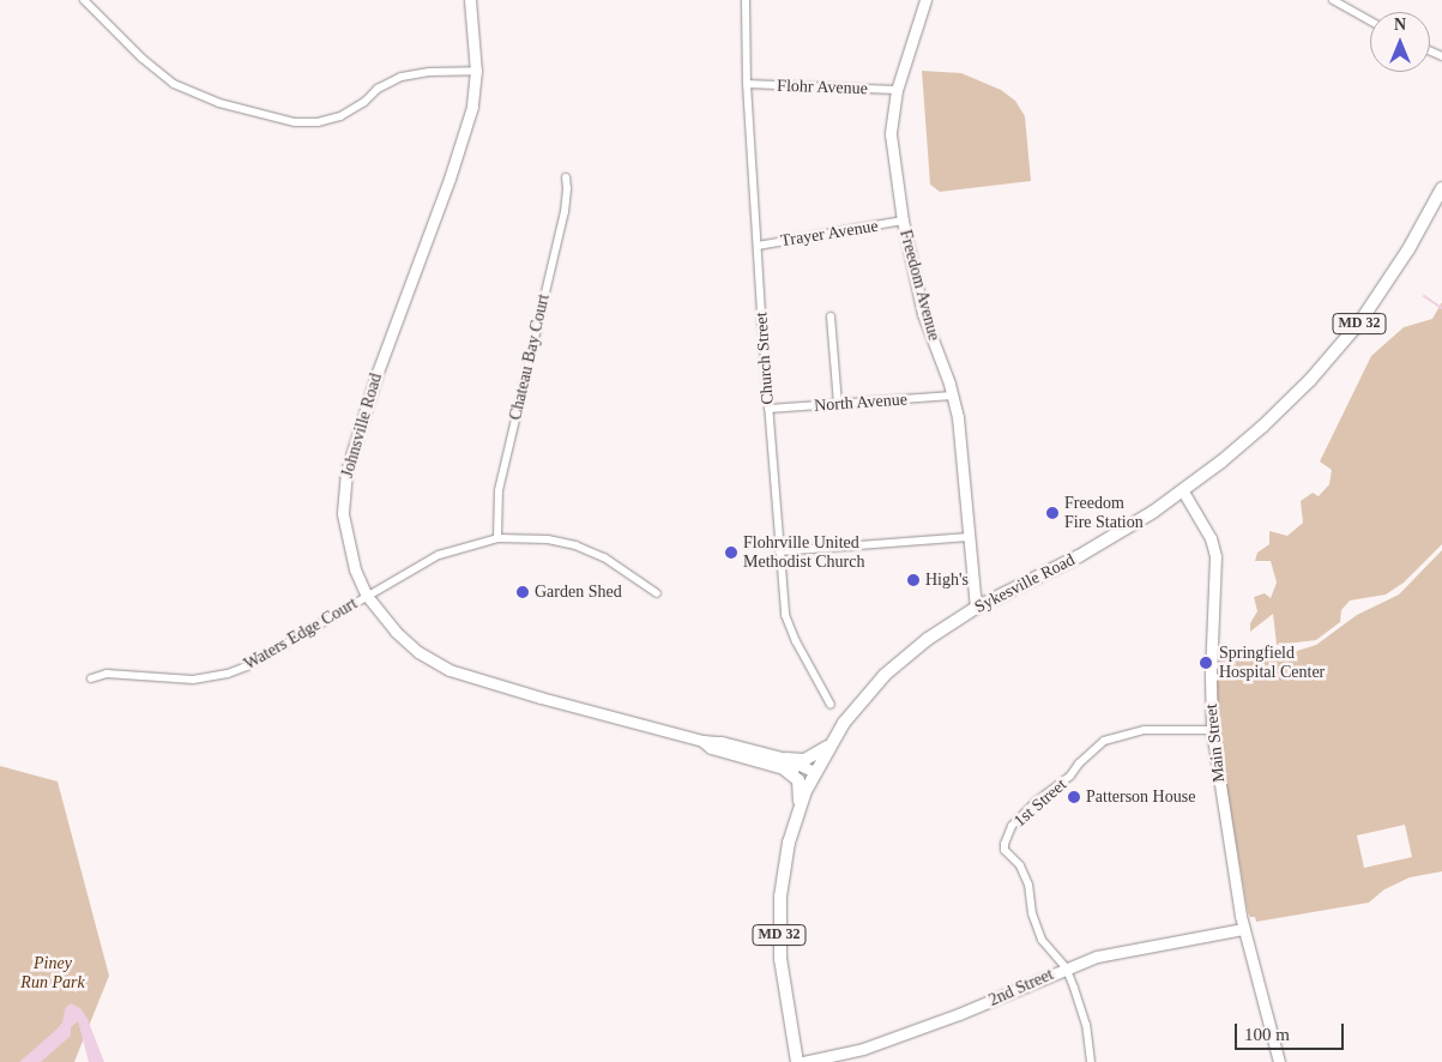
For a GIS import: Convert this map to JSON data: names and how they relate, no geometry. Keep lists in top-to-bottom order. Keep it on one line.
{"streets":{"main road":["MD 32","Sykesville Road"],"street":["Flohr Avenue","Trayer Avenue","Freedom Avenue","Chateau Bay Court","Church Street","North Avenue","Johnsville Road","Waters Edge Court","Main Street","1st Street","2nd Street"]},"crossings":[["Flohr Avenue","Freedom Avenue"],["Flohr Avenue","Church Street"],["Trayer Avenue","Freedom Avenue"],["Trayer Avenue","Church Street"],["Freedom Avenue","North Avenue"],["Freedom Avenue","Sykesville Road"],["Chateau Bay Court","Waters Edge Court"],["Church Street","North Avenue"],["Johnsville Road","Sykesville Road"],["Johnsville Road","Waters Edge Court"],["Sykesville Road","Main Street"],["Main Street","1st Street"],["Main Street","2nd Street"],["1st Street","2nd Street"]],"parks":["Piney Run Park"],"places":["Freedom Fire Station","Flohrville United Methodist Church","High's","Garden Shed","Springfield Hospital Center","Patterson House"],"scale_bar":"100 m","north":"top"}
